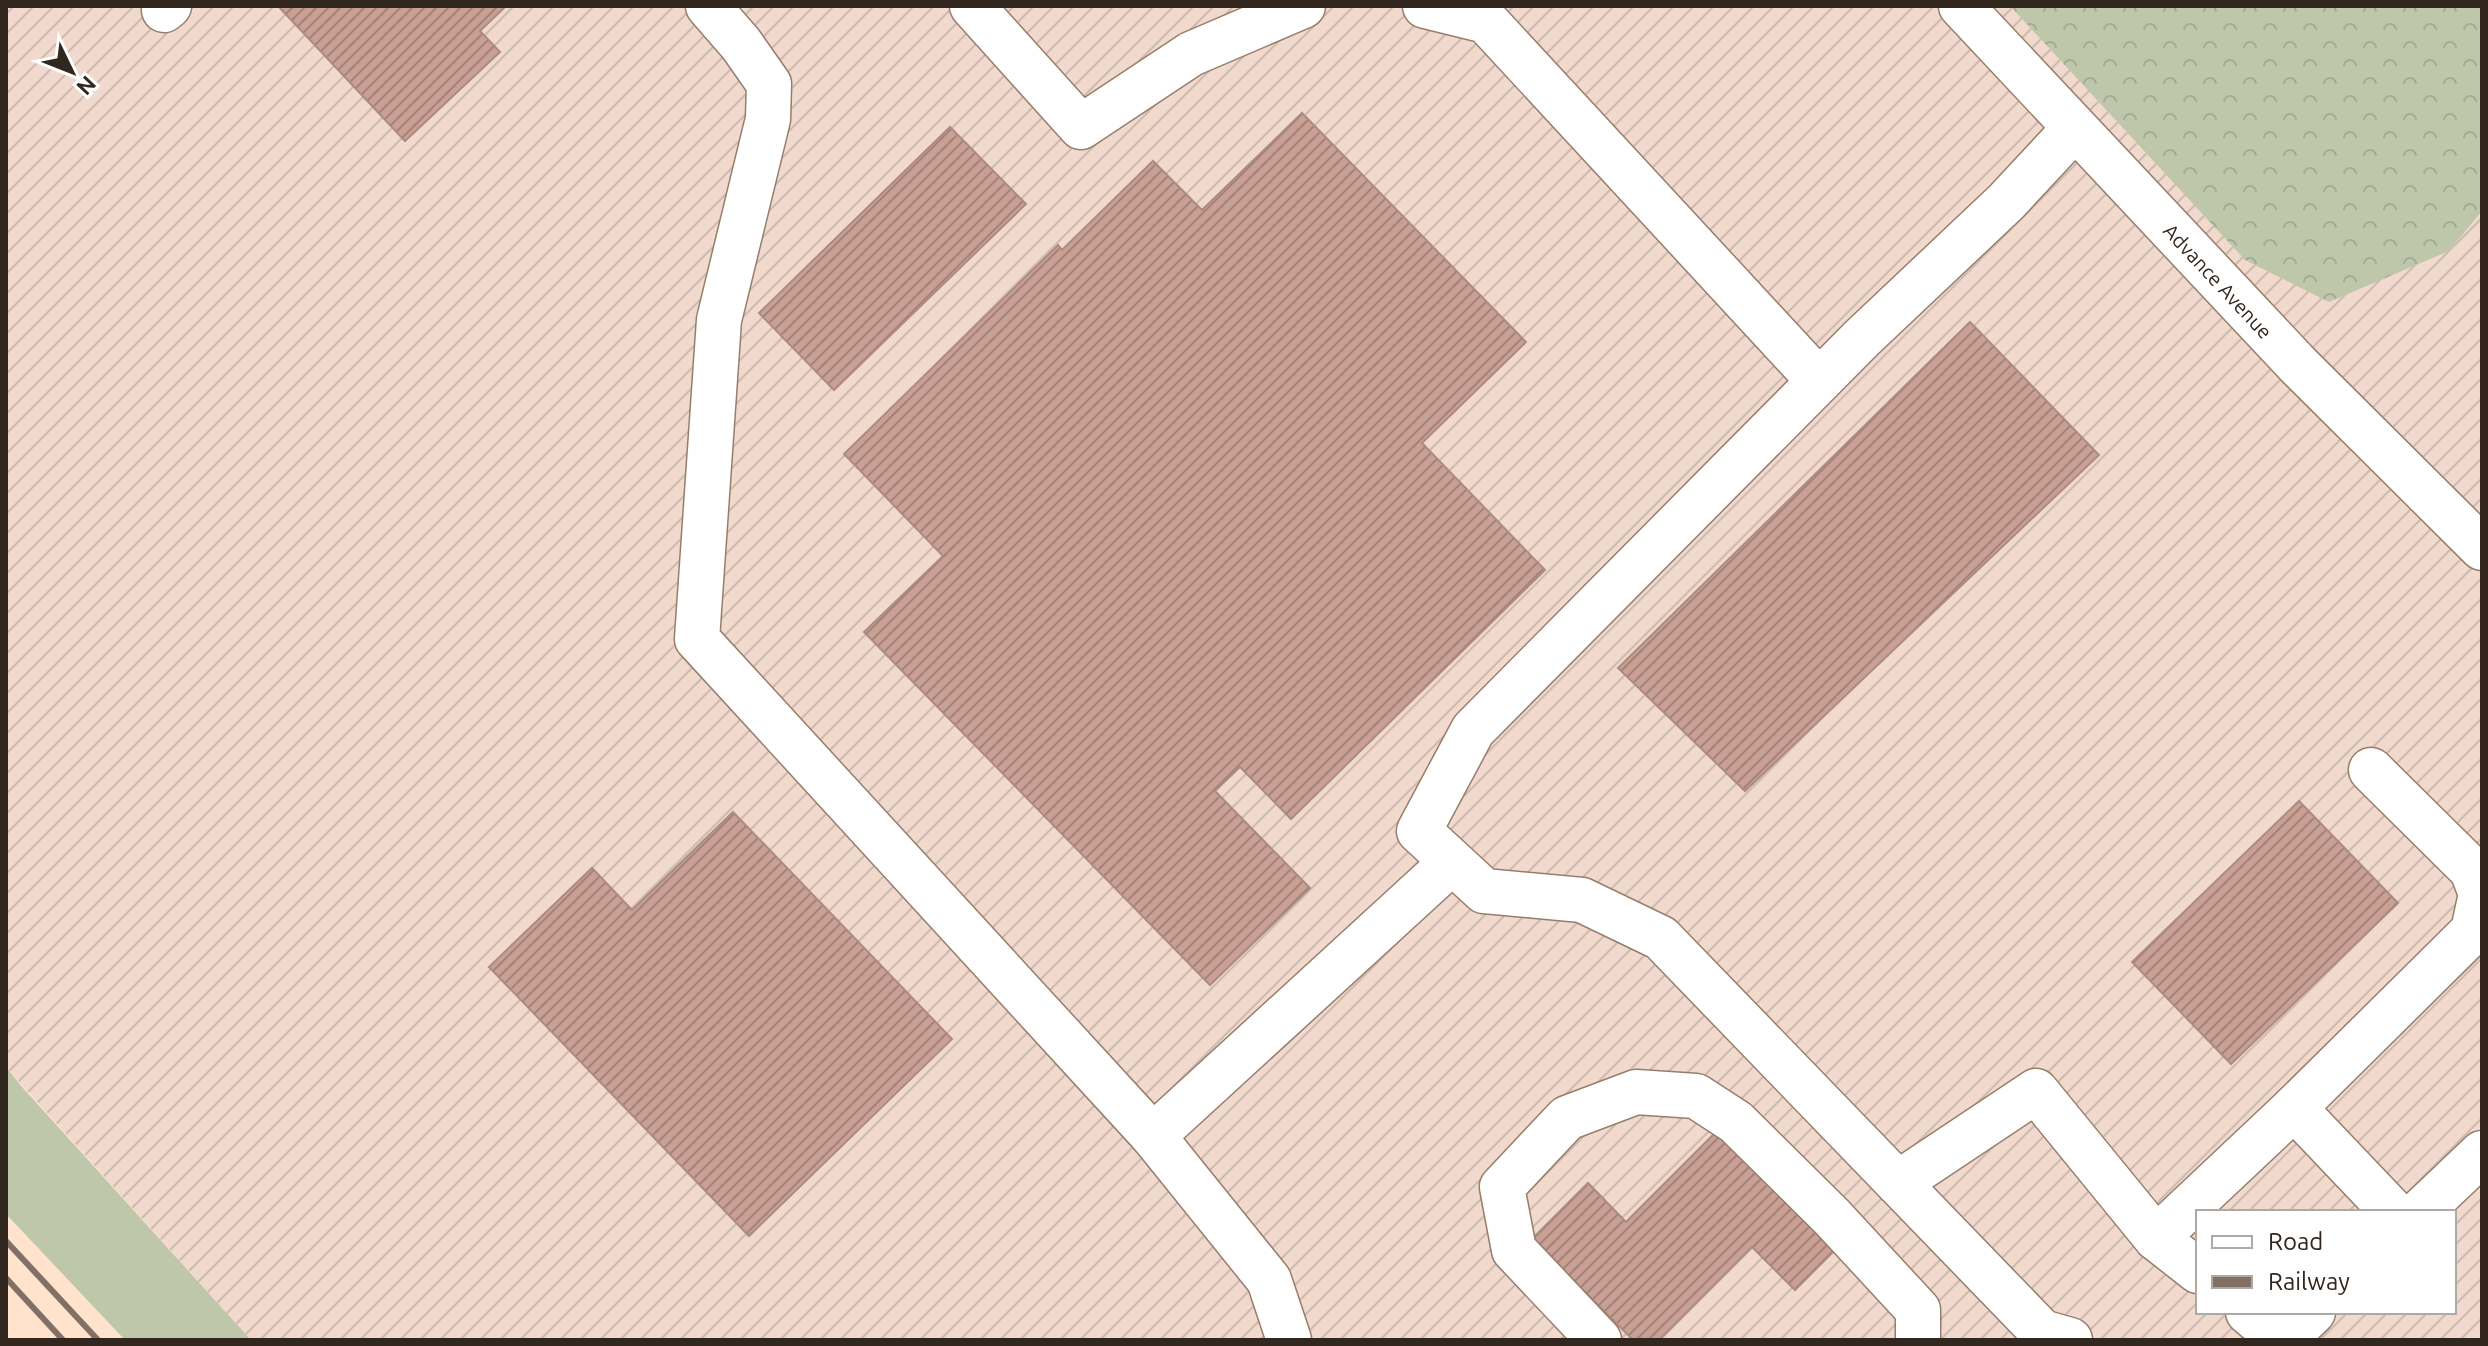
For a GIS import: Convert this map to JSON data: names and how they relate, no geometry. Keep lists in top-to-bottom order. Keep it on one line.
{"streets":{"street":["Advance Avenue"]},"legend":["Road","Railway"],"north":"bottom right"}
